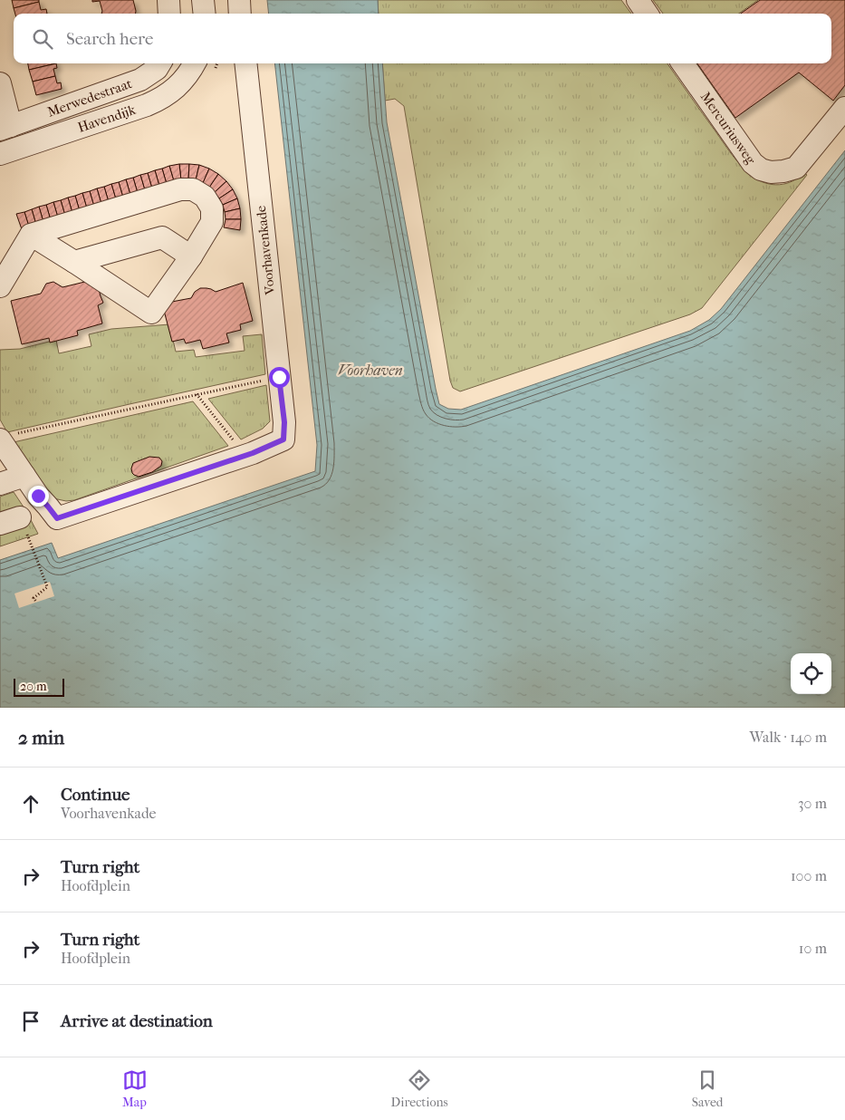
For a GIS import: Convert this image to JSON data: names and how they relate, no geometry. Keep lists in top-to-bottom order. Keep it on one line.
{"streets":{"street":["Merwedestraat","Havendijk","Mercuriusweg","Voorhavenkade"]},"water":["Voorhaven"],"scale_bar":"20 m","page":{"search":"Search here","scale":"20 m","heading":["2 min","Walk · 140 m"],"list":[["Continue","Voorhavenkade","30 m"],["Turn right","Hoofdplein","100 m"],["Turn right","Hoofdplein","10 m"],"Arrive at destination"],"nav":["Map","Directions","Saved"]}}
